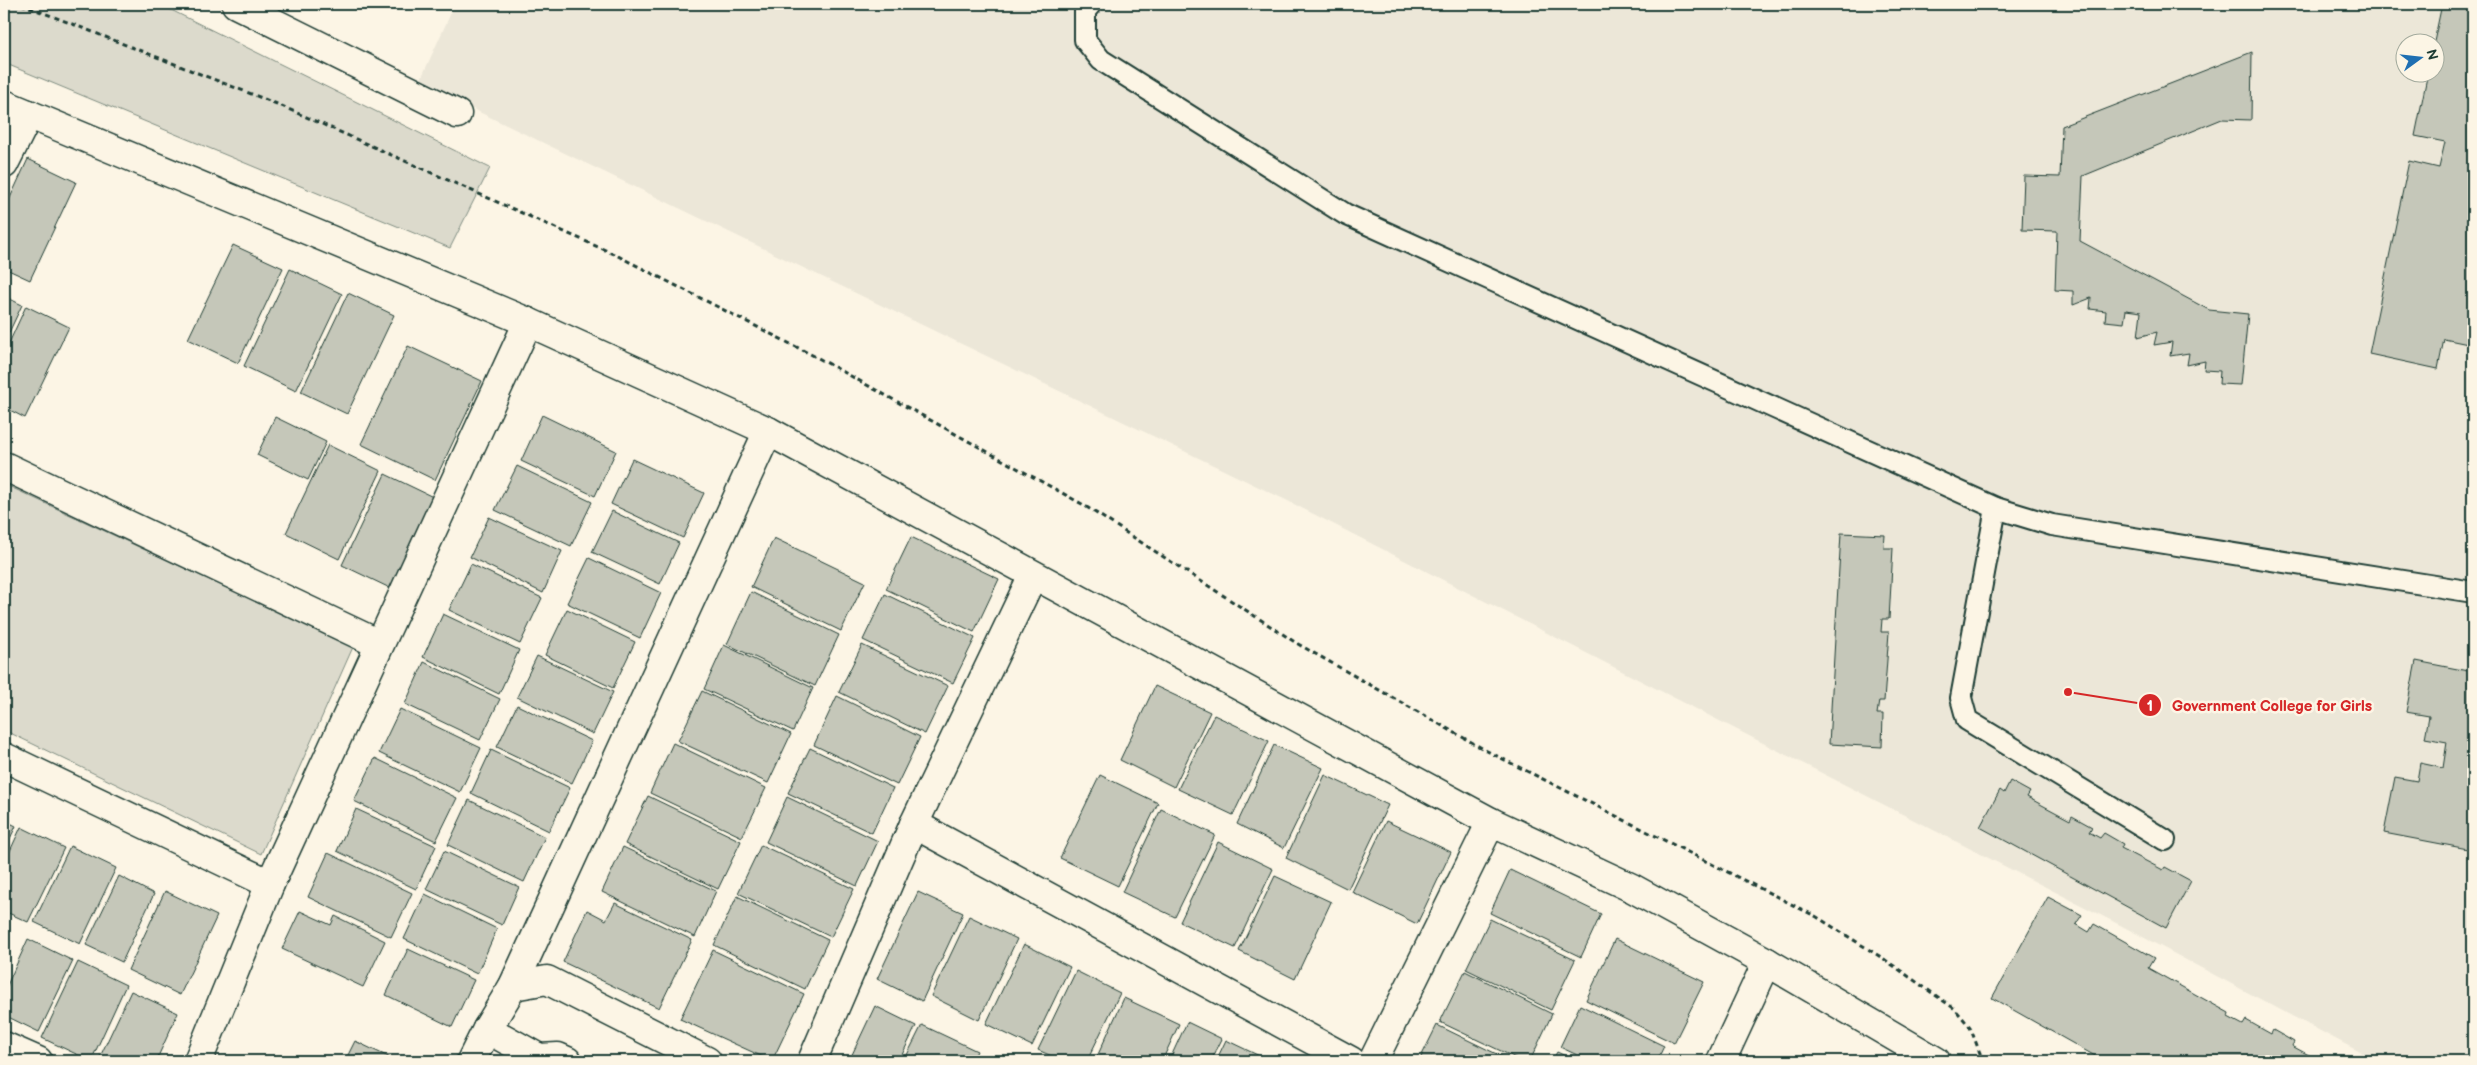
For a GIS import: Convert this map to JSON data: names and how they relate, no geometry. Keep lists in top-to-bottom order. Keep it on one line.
{"places":["Government College for Girls"],"north":"right"}
